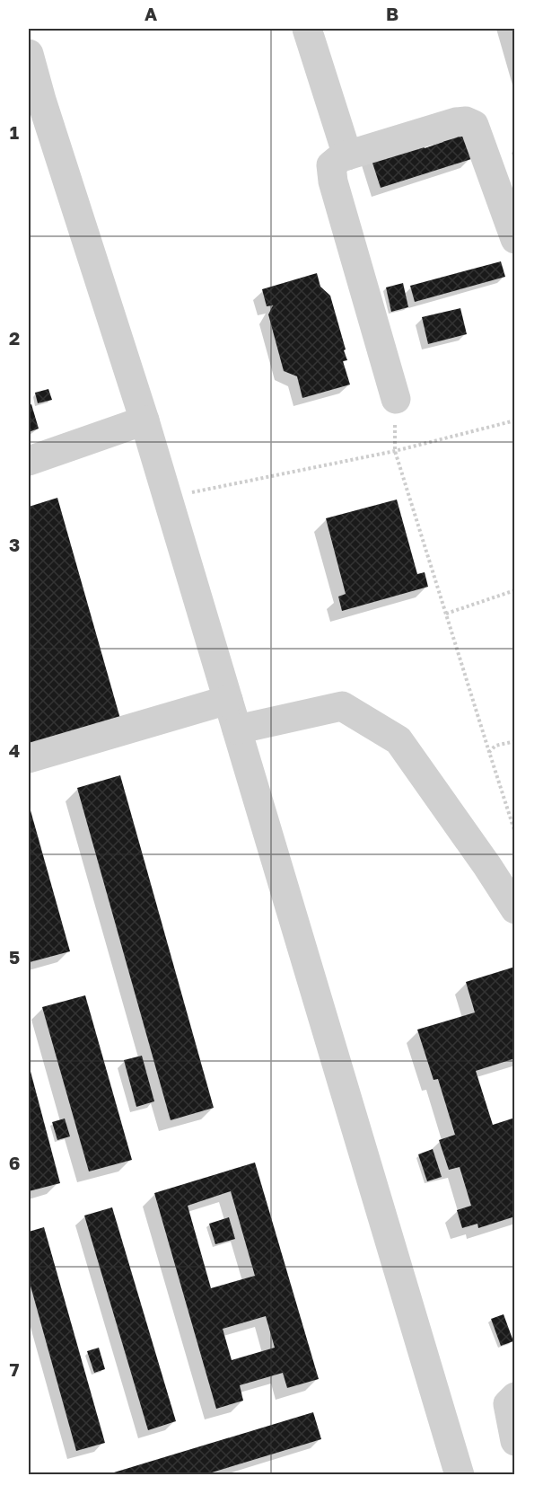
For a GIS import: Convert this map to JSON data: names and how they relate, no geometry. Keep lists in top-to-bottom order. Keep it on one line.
{"grid":{"columns":["A","B"],"rows":["1","2","3","4","5","6","7"]}}
